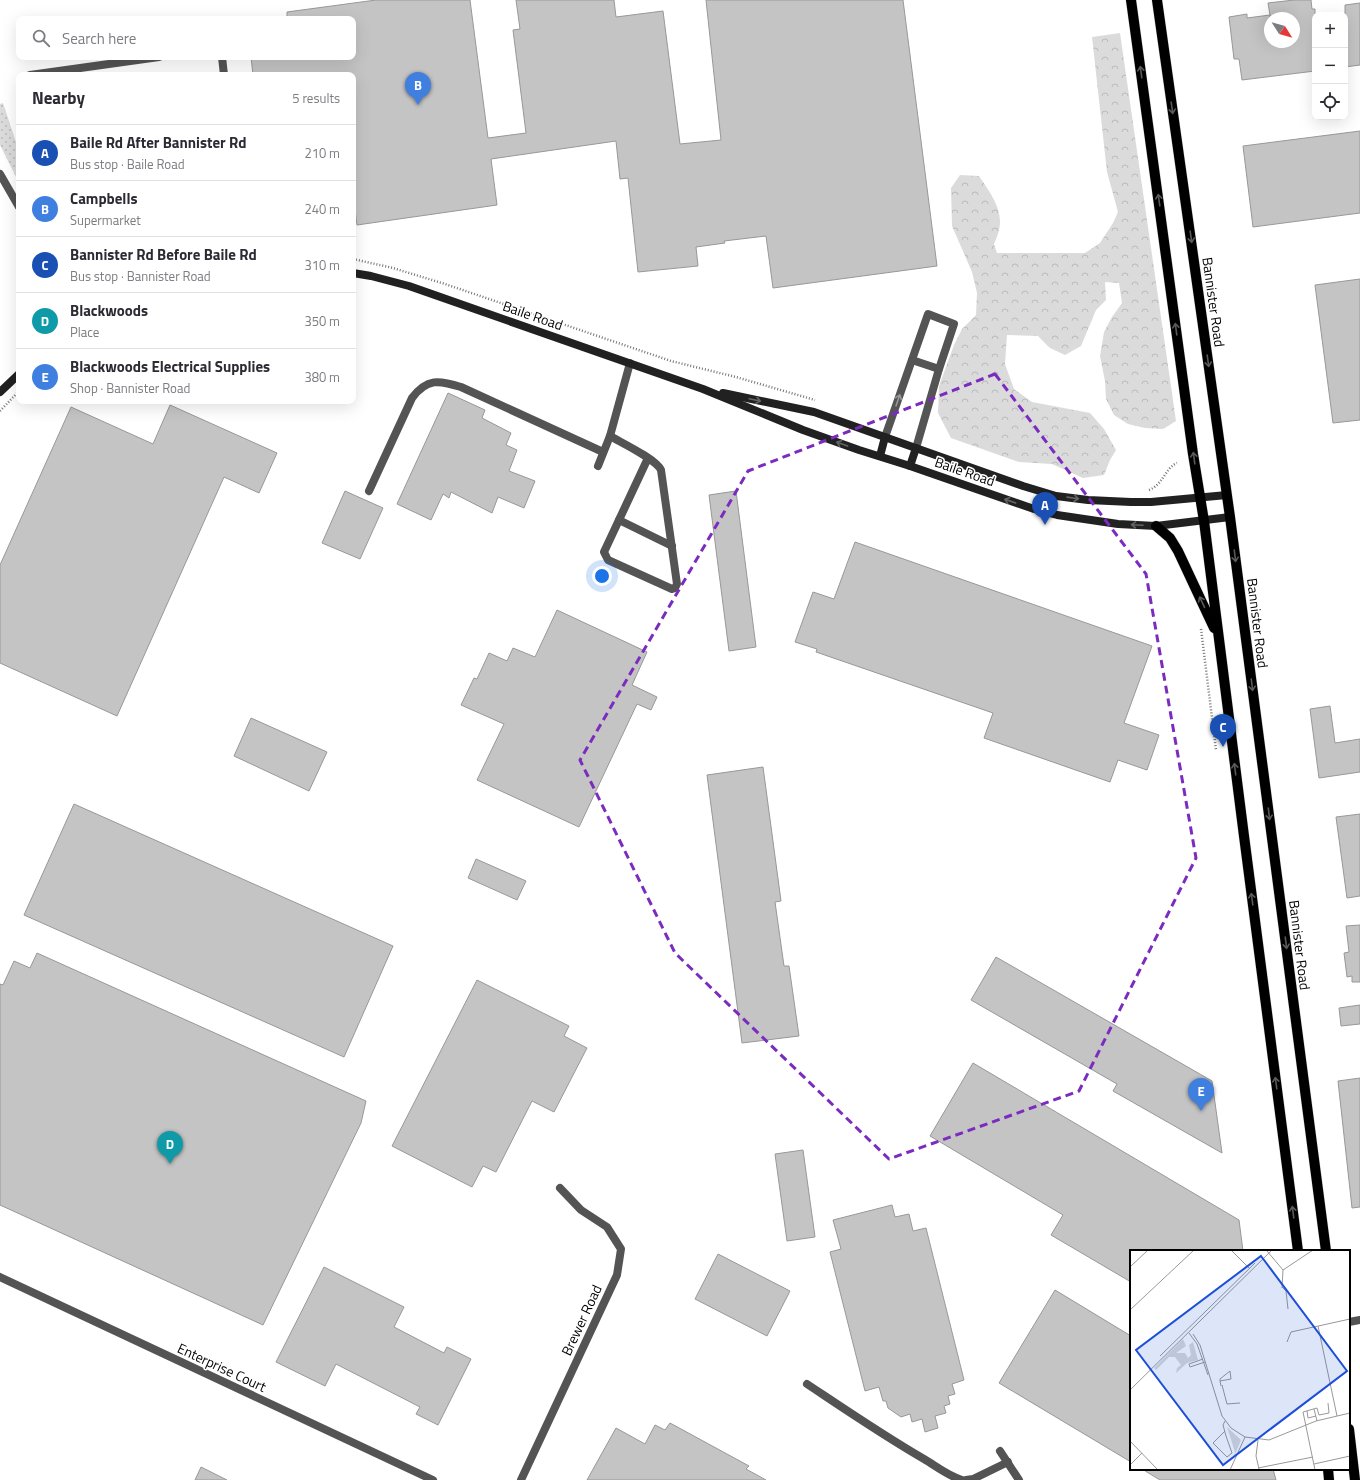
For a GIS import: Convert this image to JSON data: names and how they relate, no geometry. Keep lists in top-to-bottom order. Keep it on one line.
{"streets":{"main road":["Bannister Road"],"street":["Baile Road","Brewer Road","Enterprise Court"]},"crossings":[["Bannister Road","Baile Road"]],"north":"bottom right","page":{"map_buttons":["+","−"],"search":"Search here","pins":["B","A","C","E","D"],"heading":["Nearby","5 results"],"list":[{"mark":"A","name":"Baile Rd After Bannister Rd","note":"Bus stop · Baile Road","value":"210 m"},{"mark":"B","name":"Campbells","note":"Supermarket","value":"240 m"},{"mark":"C","name":"Bannister Rd Before Baile Rd","note":"Bus stop · Bannister Road","value":"310 m"},{"mark":"D","name":"Blackwoods","note":"Place","value":"350 m"},{"mark":"E","name":"Blackwoods Electrical Supplies","note":"Shop · Bannister Road","value":"380 m"}]}}
